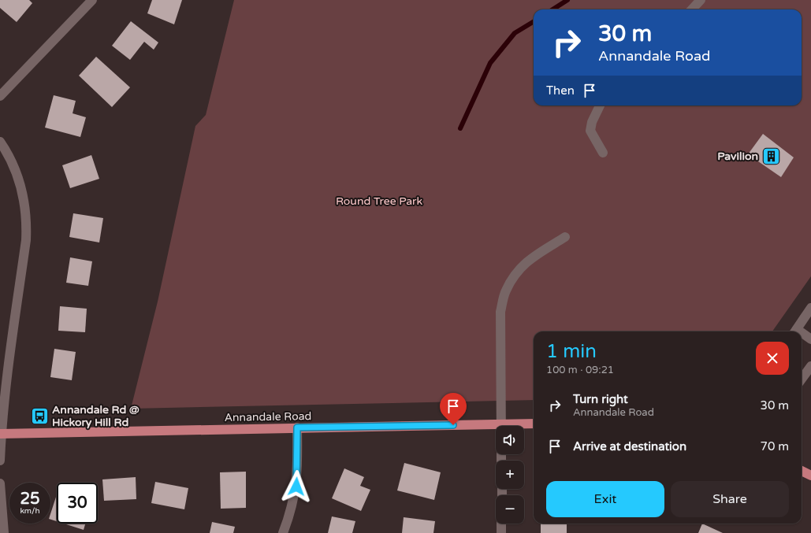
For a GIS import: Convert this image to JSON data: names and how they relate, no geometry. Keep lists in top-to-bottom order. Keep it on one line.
{"streets":{"main road":["Annandale Road"]},"parks":["Round Tree Park"],"places":{"building":["Pavilion"],"bus stop":["Annandale Rd @ Hickory Hill Rd"]},"page":{"turn":["30 m","Annandale Road"],"then":"Then","heading":["1 min","100 m · 09:21"],"list":[{"name":"Turn right","note":"Annandale Road","value":"30 m"},{"name":"Arrive at destination","value":"70 m"}],"map_buttons":["+","−"],"buttons":["Exit","Share"],"speed":"25 km/h","limit":"30"}}
